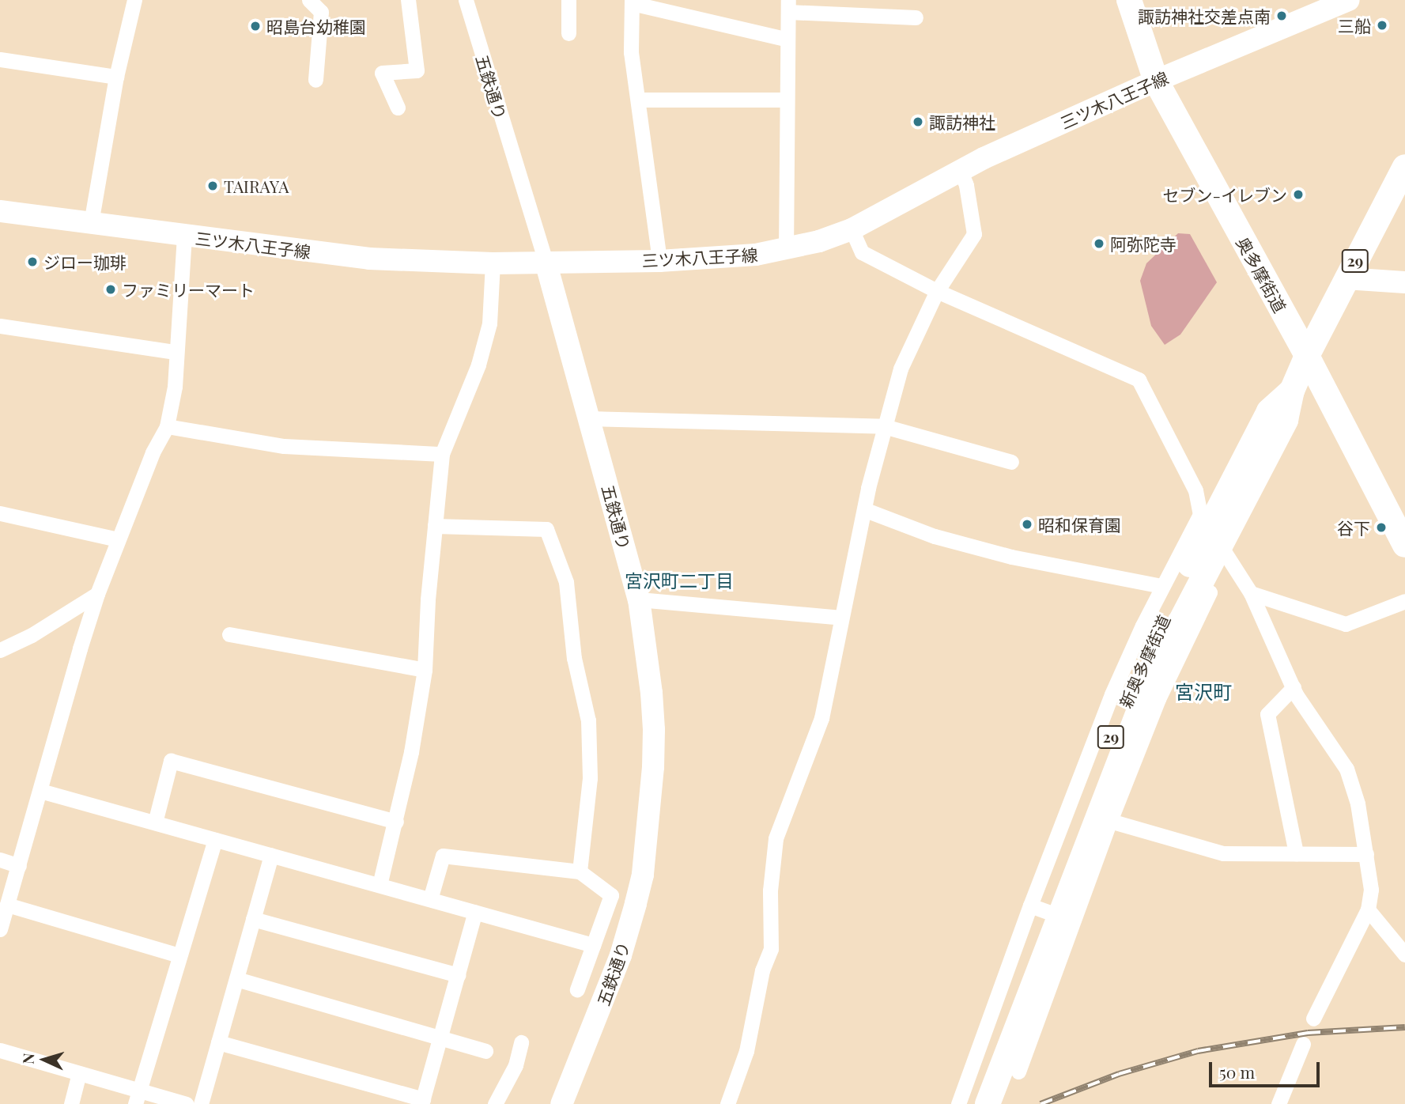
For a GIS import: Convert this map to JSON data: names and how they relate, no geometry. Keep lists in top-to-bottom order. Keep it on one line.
{"streets":{"main road":["五鉄通り","三ツ木八王子線","29","奥多摩街道","新奥多摩街道"]},"crossings":[["五鉄通り","三ツ木八王子線"],["三ツ木八王子線","奥多摩街道"],["奥多摩街道","新奥多摩街道"]],"districts":["宮沢町二丁目","宮沢町"],"places":["諏訪神社交差点南","三船","昭島台幼稚園","諏訪神社","TAIRAYA","セブン-イレブン","阿弥陀寺","ジロー珈琲","ファミリーマート","昭和保育園","谷下"],"scale_bar":"50 m","north":"left"}
